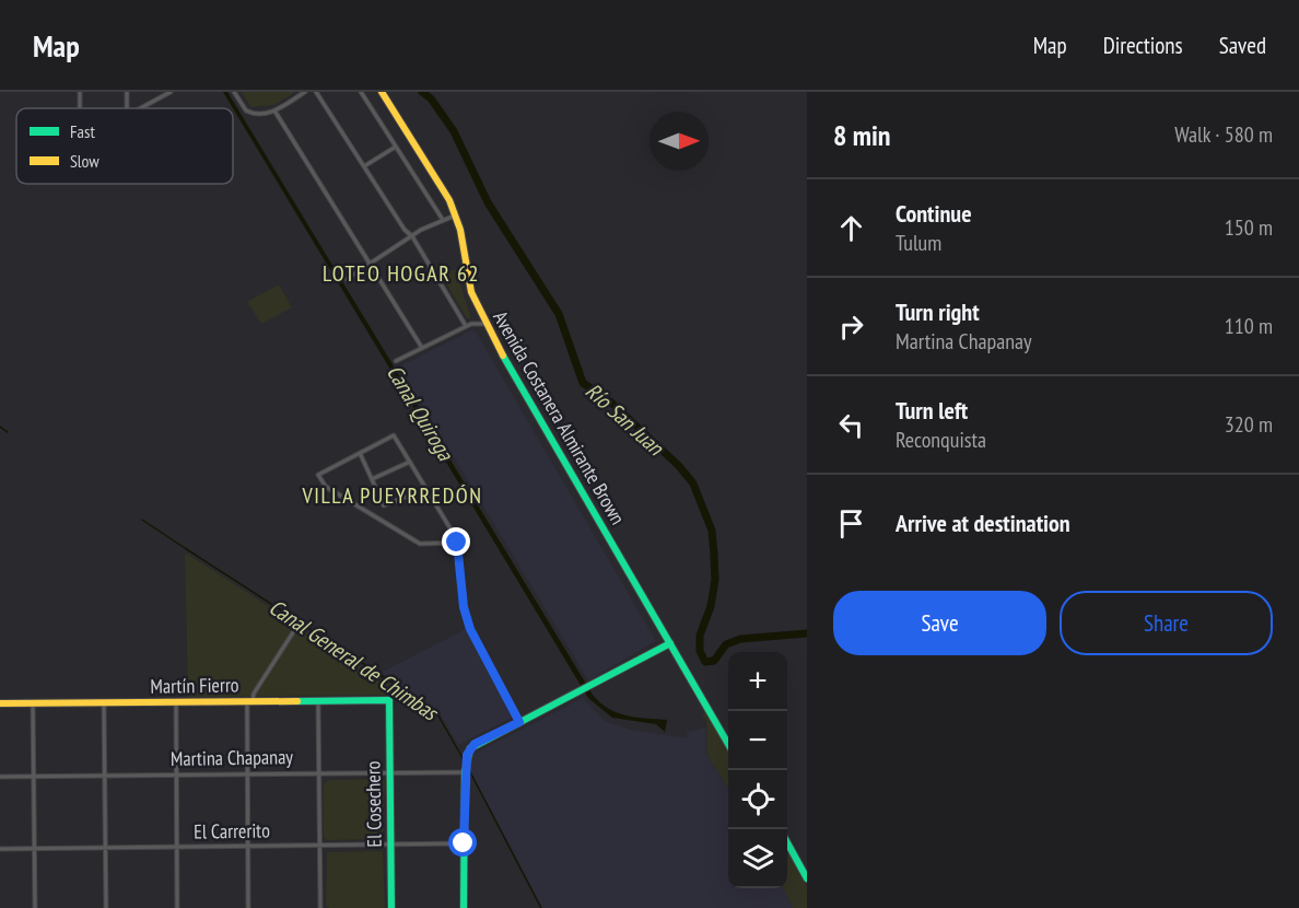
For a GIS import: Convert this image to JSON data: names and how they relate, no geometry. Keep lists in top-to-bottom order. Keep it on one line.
{"streets":{"main road":["Avenida Costanera Almirante Brown","Martín Fierro","El Cosechero"],"street":["Martina Chapanay","El Carrerito"]},"crossings":[["Martín Fierro","El Cosechero"],["Martina Chapanay","El Cosechero"],["El Cosechero","El Carrerito"]],"districts":["LOTEO HOGAR 62","VILLA PUEYRREDÓN"],"water":["Canal Quiroga","Río San Juan","Canal General de Chimbas"],"legend":["Fast","Slow"],"north":"right","page":{"header":"Map","nav":["Map","Directions","Saved"],"heading":["8 min","Walk · 580 m"],"list":[["Continue","Tulum","150 m"],["Turn right","Martina Chapanay","110 m"],["Turn left","Reconquista","320 m"],"Arrive at destination"],"buttons":["Save","Share"],"map_buttons":["+","−"]}}
